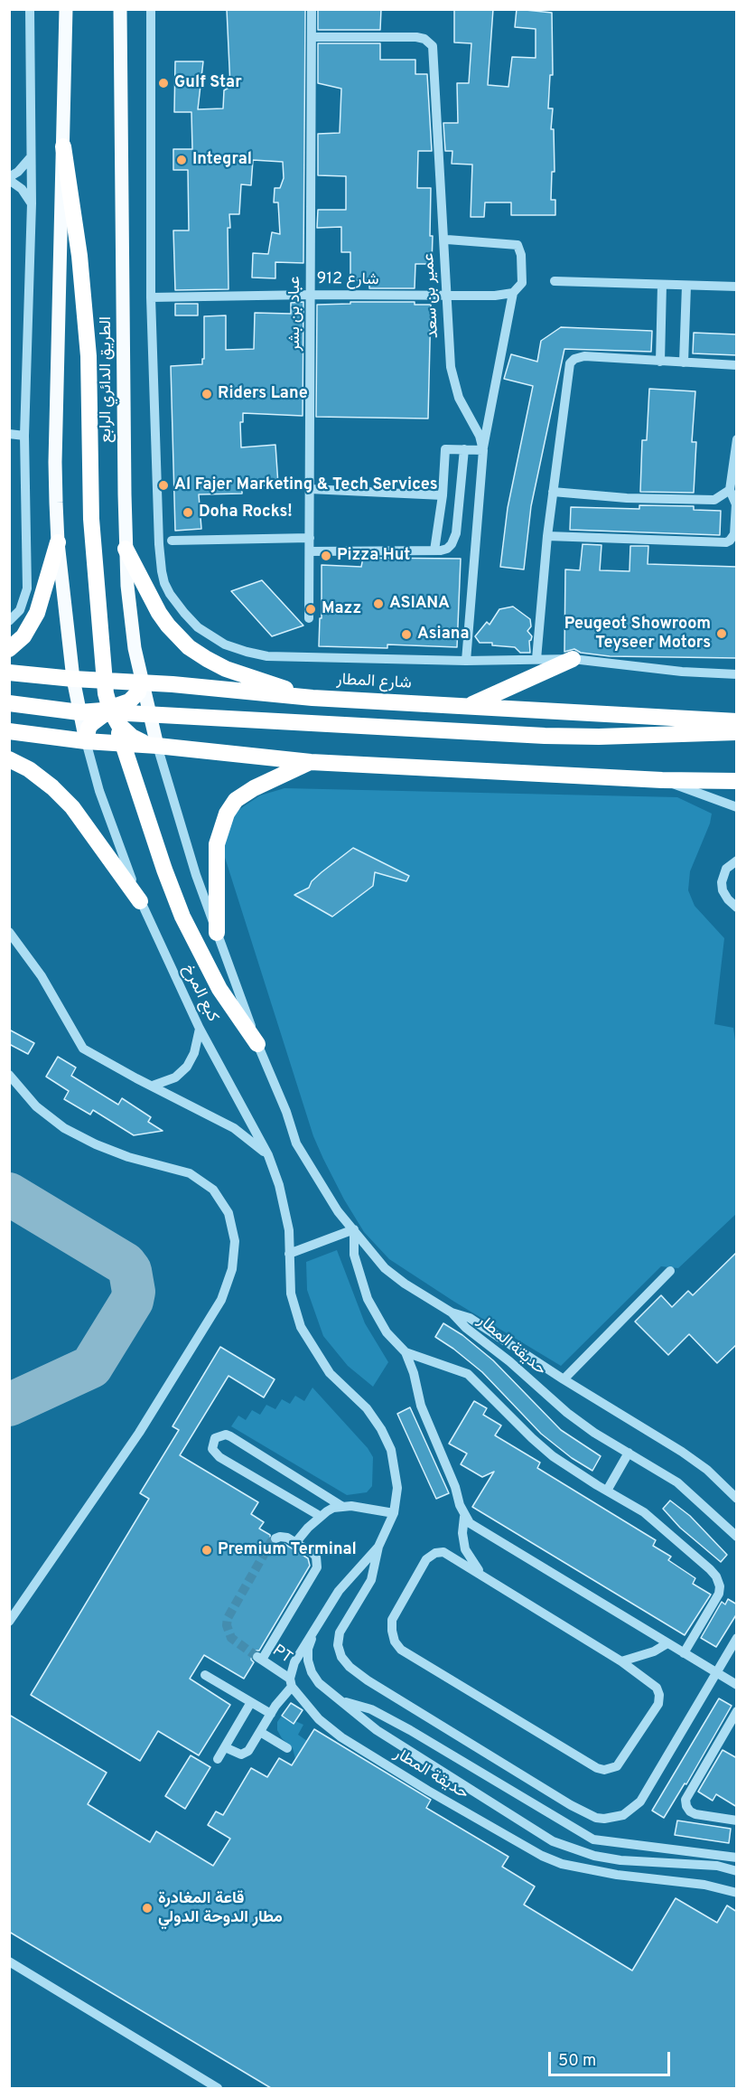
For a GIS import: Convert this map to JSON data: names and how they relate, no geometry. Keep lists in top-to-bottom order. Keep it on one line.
{"streets":{"highway":["شارع المطار"],"main road":["الطريق الدائري الرابع"],"street":["شارع 912","عمير بن سعد","عباد بن بشر","كبع المرخ","حديقة المطار","PT"]},"crossings":[["شارع 912","عمير بن سعد"],["شارع 912","عباد بن بشر"],["شارع 912","شارع المطار"],["عمير بن سعد","عباد بن بشر"],["عمير بن سعد","شارع المطار"],["الطريق الدائري الرابع","شارع المطار"],["الطريق الدائري الرابع","كبع المرخ"],["كبع المرخ","حديقة المطار"],["حديقة المطار","PT"]],"places":["Gulf Star","Integral","Riders Lane","Al Fajer Marketing & Tech Services","Doha Rocks!","Pizza Hut","ASIANA","Mazz","Peugeot Showroom Teyseer Motors","Asiana","Premium Terminal","قاعة المغادرة مطار الدوحة الدولي"],"scale_bar":"50 m"}
